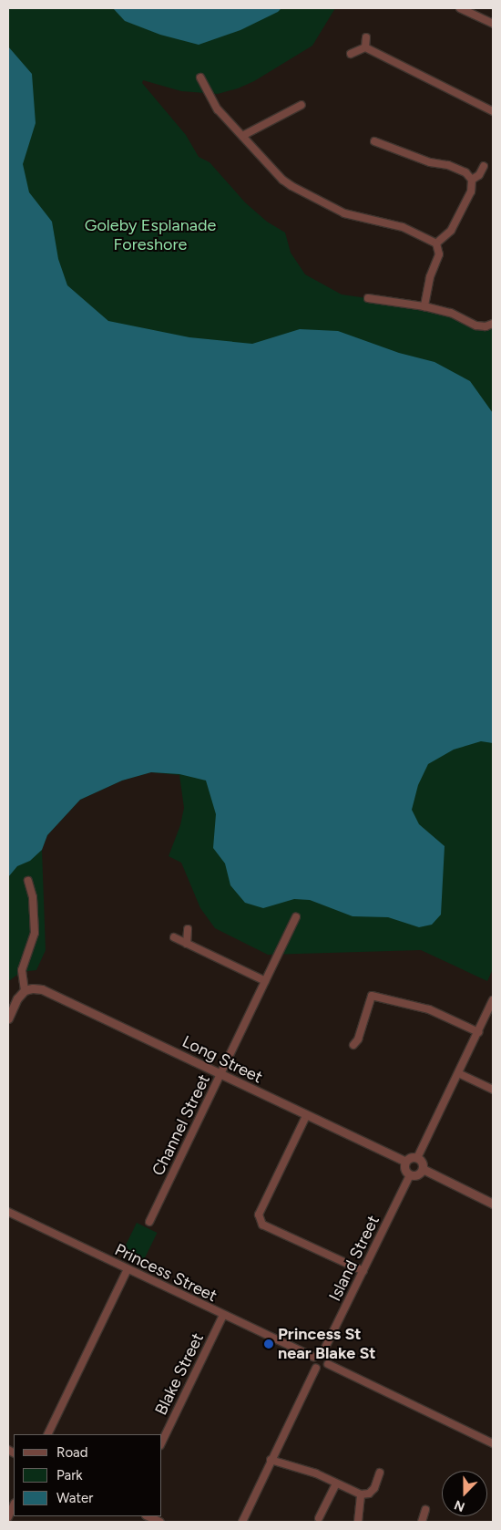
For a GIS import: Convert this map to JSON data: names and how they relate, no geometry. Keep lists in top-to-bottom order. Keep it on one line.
{"streets":{"street":["Long Street","Channel Street","Island Street","Princess Street","Blake Street"]},"crossings":[["Long Street","Channel Street"],["Long Street","Island Street"],["Island Street","Princess Street"],["Princess Street","Blake Street"]],"parks":["Goleby Esplanade Foreshore"],"places":["Princess St near Blake St"],"legend":["Road","Park","Water"],"north":"bottom"}
